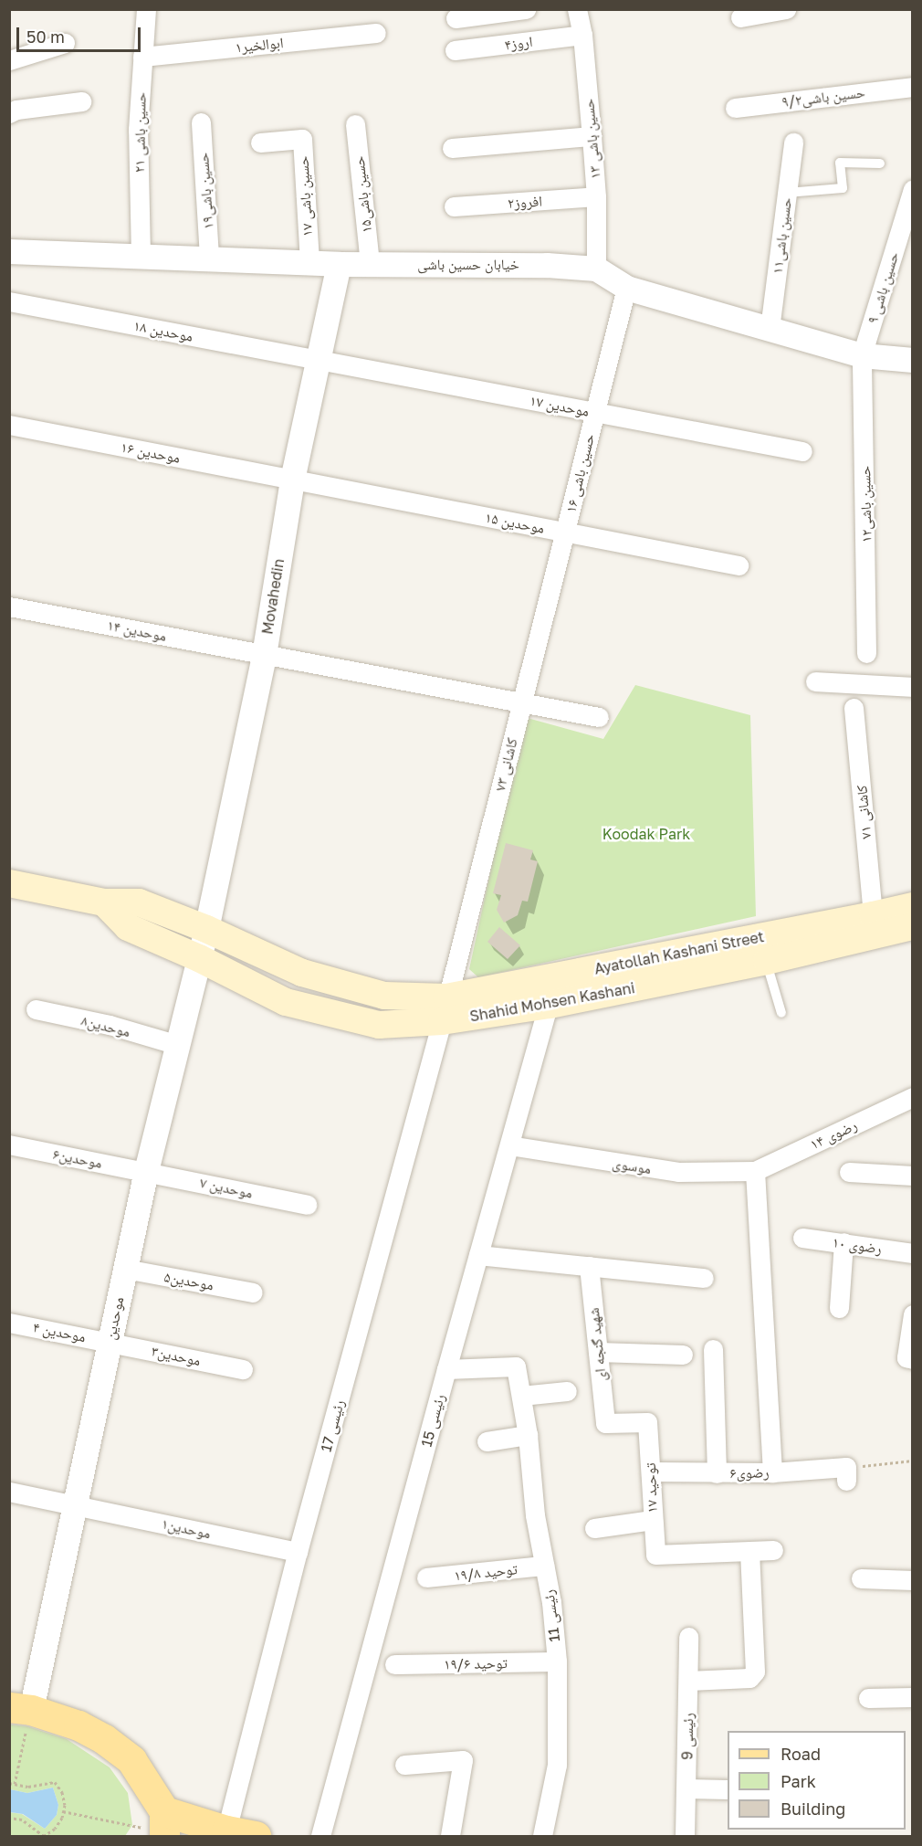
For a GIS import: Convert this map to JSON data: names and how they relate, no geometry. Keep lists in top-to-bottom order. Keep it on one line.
{"streets":{"main road":["Ayatollah Kashani Street","Shahid Mohsen Kashani"],"street":["اروز۴","ابوالخیر۱","حسین باشی۹/۲","حسین باشی ۲۱","حسین باشی ۱۳","حسین باشی۱۹","حسین باشی۱۵","حسین باشی ۱۷","افروز۲","حسین باشی۱۱","خیابان حسین باشی","حسین باشی ۹","موحدین ۱۸","موحدین ۱۷","موحدین ۱۶","حسین باشی ۱۶","حسین باشی۱۲","موحدین ۱۵","Movahedin","موحدین ۱۴","کاشانی ۷۳","کاشانی ۷۱","موحدین۸","رضوی ۱۴","موحدین۶","موسوی","موحدین ۷","رضوی ۱۰","موحدین۵","موحدین","موحدین ۴","شهید گنجه ای","موحدین۳","رئیسی 15","رئیسی 17","رضوی۶","توحید ۱۷","موحدین۱","توحید ۱۹/۸","رئیسی 11","توحید ۱۹/۶","رئیسی 9"]},"crossings":[["اروز۴","حسین باشی ۱۳"],["ابوالخیر۱","حسین باشی ۲۱"],["حسین باشی ۲۱","خیابان حسین باشی"],["حسین باشی ۱۳","افروز۲"],["حسین باشی ۱۳","خیابان حسین باشی"],["حسین باشی۱۹","خیابان حسین باشی"],["حسین باشی۱۵","خیابان حسین باشی"],["حسین باشی ۱۷","خیابان حسین باشی"],["حسین باشی۱۱","خیابان حسین باشی"],["خیابان حسین باشی","حسین باشی ۹"],["خیابان حسین باشی","حسین باشی ۱۶"],["خیابان حسین باشی","حسین باشی۱۲"],["خیابان حسین باشی","Movahedin"],["حسین باشی ۹","حسین باشی۱۲"],["موحدین ۱۸","موحدین ۱۷"],["موحدین ۱۸","Movahedin"],["موحدین ۱۷","حسین باشی ۱۶"],["موحدین ۱۷","Movahedin"],["موحدین ۱۶","موحدین ۱۵"],["موحدین ۱۶","Movahedin"],["حسین باشی ۱۶","موحدین ۱۵"],["حسین باشی ۱۶","کاشانی ۷۳"],["موحدین ۱۵","Movahedin"],["موحدین ۱۵","کاشانی ۷۳"],["Movahedin","موحدین ۱۴"],["Movahedin","Shahid Mohsen Kashani"],["Movahedin","موحدین"],["موحدین ۱۴","کاشانی ۷۳"],["کاشانی ۷۳","Ayatollah Kashani Street"],["کاشانی ۷۳","Shahid Mohsen Kashani"],["کاشانی ۷۳","رئیسی 17"],["کاشانی ۷۱","Ayatollah Kashani Street"],["Ayatollah Kashani Street","Shahid Mohsen Kashani"],["Ayatollah Kashani Street","رئیسی 15"],["Ayatollah Kashani Street","رئیسی 17"],["Shahid Mohsen Kashani","موحدین"],["Shahid Mohsen Kashani","رئیسی 15"],["Shahid Mohsen Kashani","رئیسی 17"],["موحدین۸","موحدین"],["رضوی ۱۴","موسوی"],["موحدین۶","موحدین ۷"],["موحدین۶","موحدین"],["موسوی","رئیسی 15"],["موحدین ۷","موحدین"],["موحدین۵","موحدین"],["موحدین","موحدین ۴"],["موحدین","موحدین۳"],["موحدین","موحدین۱"],["موحدین ۴","موحدین۳"],["شهید گنجه ای","توحید ۱۷"],["رئیسی 15","رئیسی 11"],["رئیسی 17","موحدین۱"],["رضوی۶","توحید ۱۷"],["توحید ۱۹/۸","رئیسی 11"],["رئیسی 11","توحید ۱۹/۶"]],"parks":["Koodak Park"],"legend":["Road","Park","Building"],"scale_bar":"50 m"}
